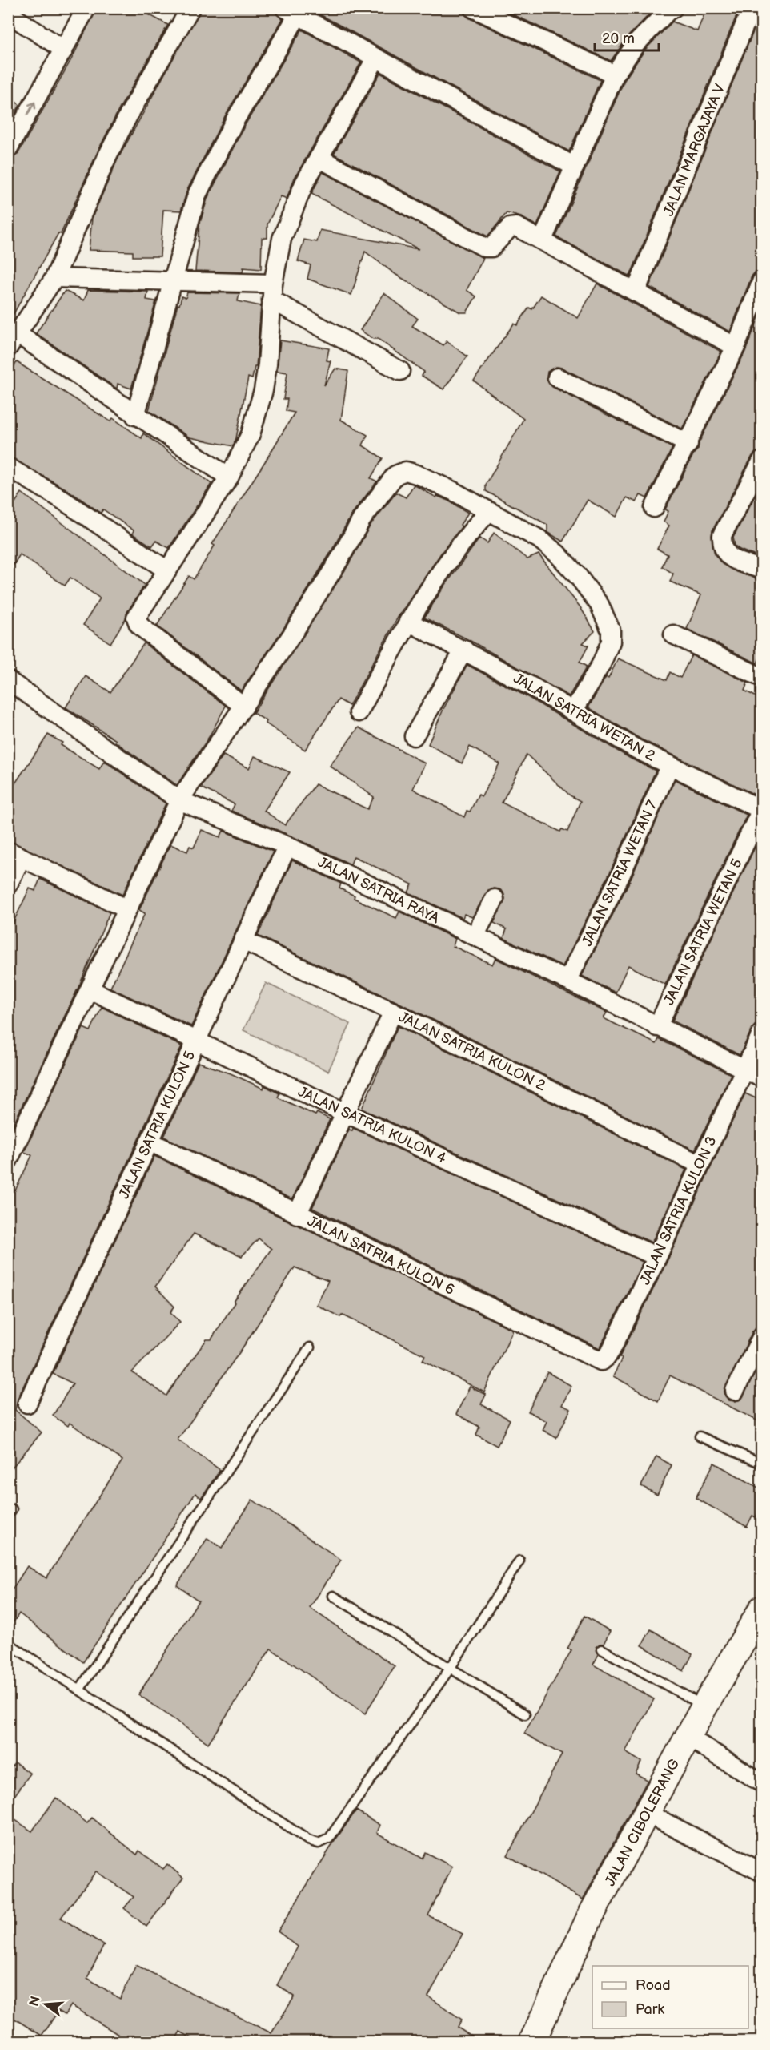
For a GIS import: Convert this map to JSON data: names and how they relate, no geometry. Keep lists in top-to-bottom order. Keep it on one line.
{"streets":{"street":["JALAN MARGAJAYA V","JALAN SATRIA WETAN 2","JALAN SATRIA WETAN 7","JALAN SATRIA RAYA","JALAN SATRIA WETAN 5","JALAN SATRIA KULON 2","JALAN SATRIA KULON 5","JALAN SATRIA KULON 4","JALAN SATRIA KULON 3","JALAN SATRIA KULON 6","JALAN CIBOLERANG"]},"crossings":[["JALAN SATRIA WETAN 2","JALAN SATRIA WETAN 7"],["JALAN SATRIA WETAN 2","JALAN SATRIA WETAN 5"],["JALAN SATRIA WETAN 7","JALAN SATRIA RAYA"],["JALAN SATRIA RAYA","JALAN SATRIA WETAN 5"],["JALAN SATRIA RAYA","JALAN SATRIA KULON 5"],["JALAN SATRIA RAYA","JALAN SATRIA KULON 3"],["JALAN SATRIA KULON 2","JALAN SATRIA KULON 5"],["JALAN SATRIA KULON 2","JALAN SATRIA KULON 3"],["JALAN SATRIA KULON 5","JALAN SATRIA KULON 4"],["JALAN SATRIA KULON 5","JALAN SATRIA KULON 6"],["JALAN SATRIA KULON 4","JALAN SATRIA KULON 3"],["JALAN SATRIA KULON 3","JALAN SATRIA KULON 6"]],"legend":["Road","Park"],"scale_bar":"20 m","north":"left"}
